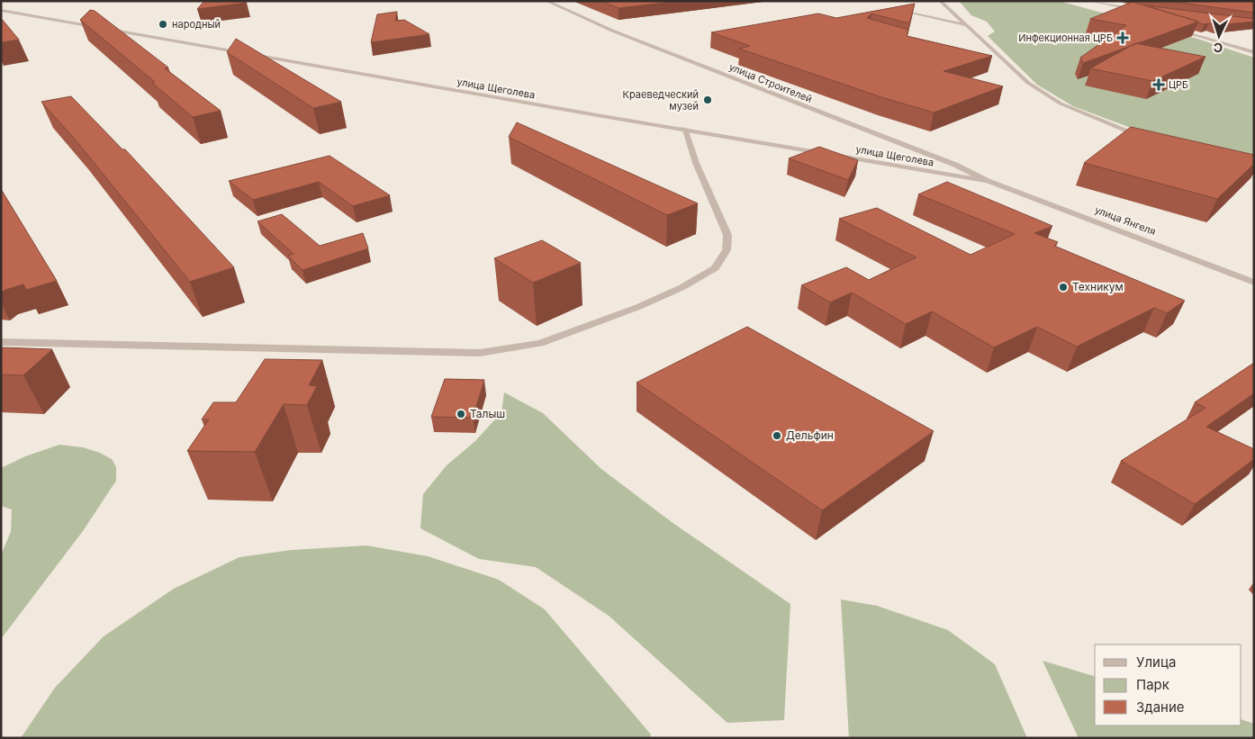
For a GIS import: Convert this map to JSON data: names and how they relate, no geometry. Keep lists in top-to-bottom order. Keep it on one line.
{"streets":{"street":["улица Строителей","улица Щеголева","улица Янгеля"]},"crossings":[["улица Строителей","улица Щеголева"],["улица Строителей","улица Янгеля"],["улица Щеголева","улица Янгеля"]],"places":{"other":["народный","Краеведческий музей","Техникум","Талыш","Дельфин"],"health":["Инфекционная ЦРБ","ЦРБ"]},"legend":["Улица","Парк","Здание"],"north":"bottom"}
